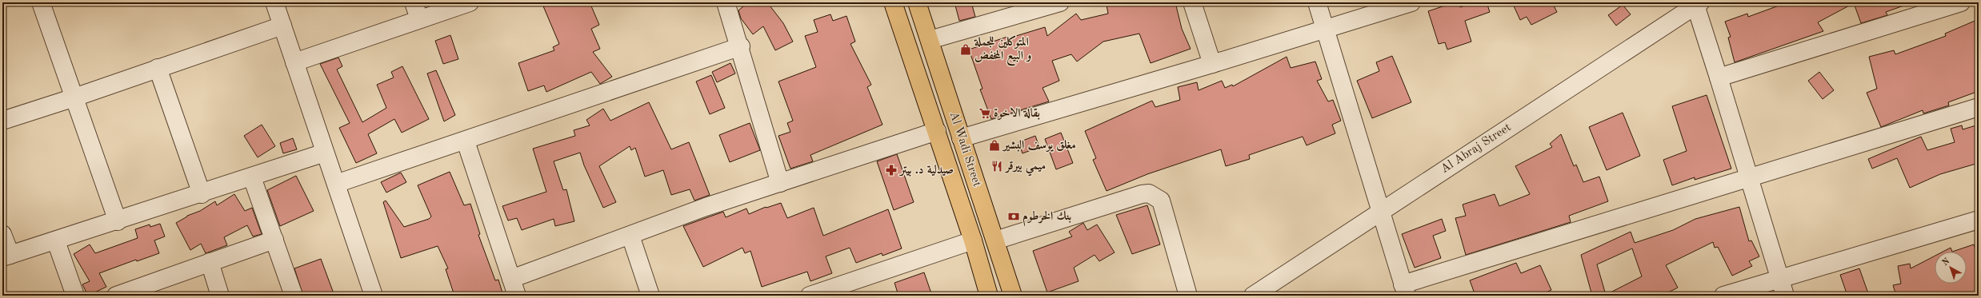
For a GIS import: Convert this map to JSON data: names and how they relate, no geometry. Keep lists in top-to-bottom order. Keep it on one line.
{"streets":{"main road":["Al Wadi Street"],"street":["Al Abraj Street"]},"places":{"shop":["المتوكلين للجملة و البيع المخفض","مغلق يوسف البشير"],"supermarket":["بقالة الاخوة"],"restaurant":["ميمي بيرقر"],"pharmacy":["صيدلية د. بيتر"],"bank":["بنك الخرطوم"]},"north":"top left"}
